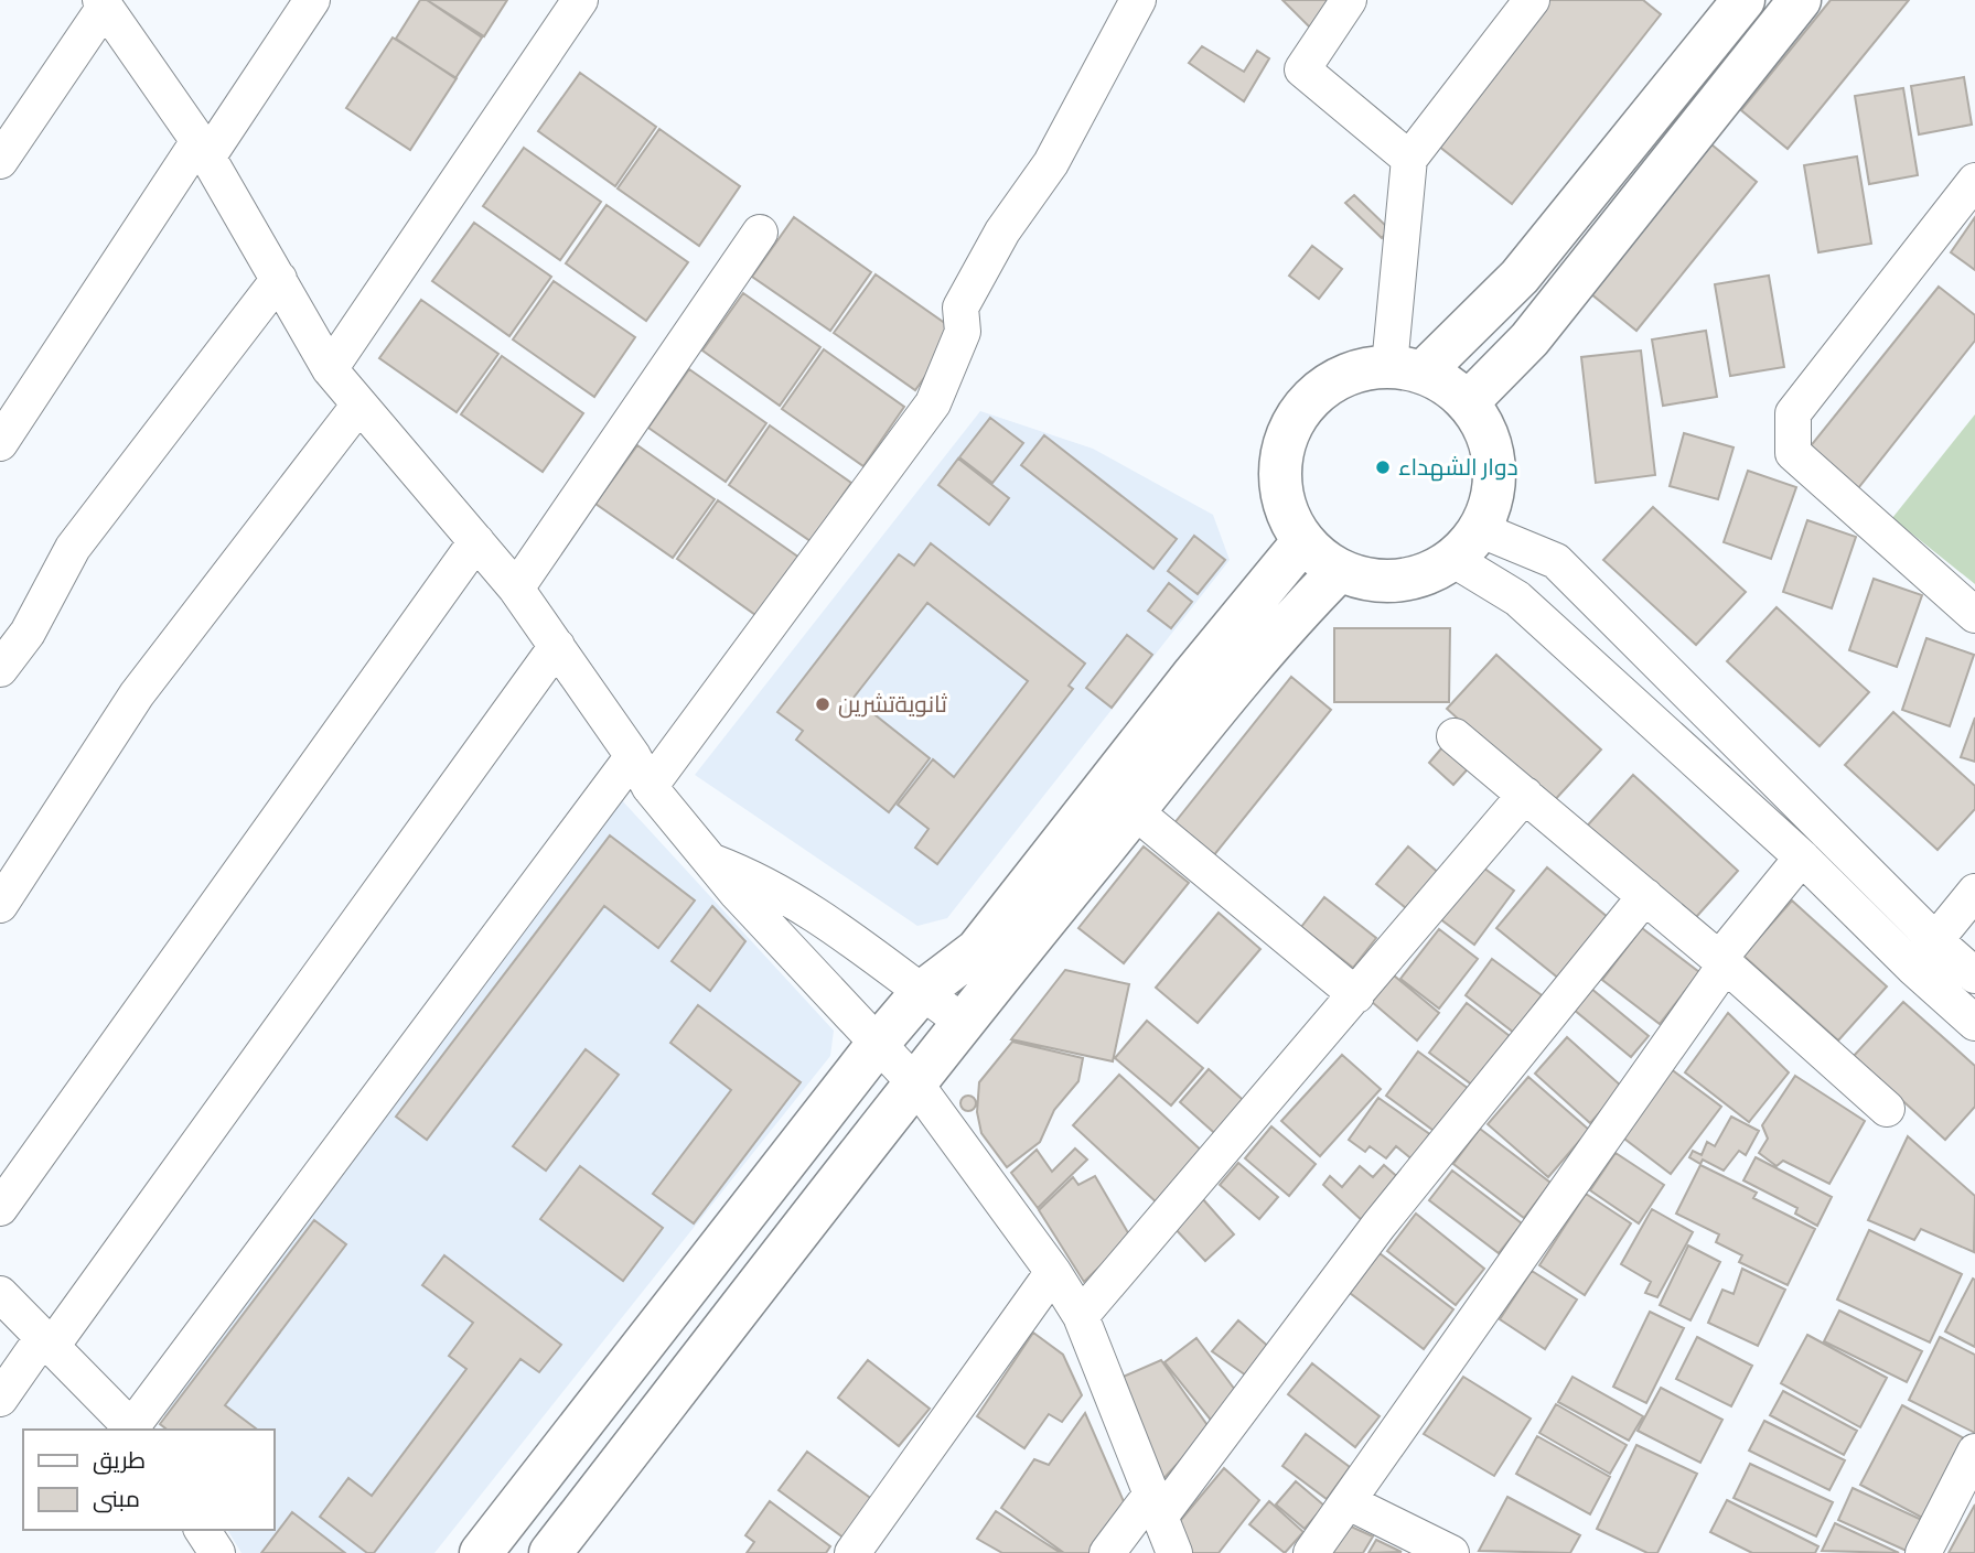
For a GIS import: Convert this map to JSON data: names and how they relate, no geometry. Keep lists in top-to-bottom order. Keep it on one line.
{"places":["دوار الشهداء","ثانويةتشرين"],"legend":["طريق","مبنى"]}
